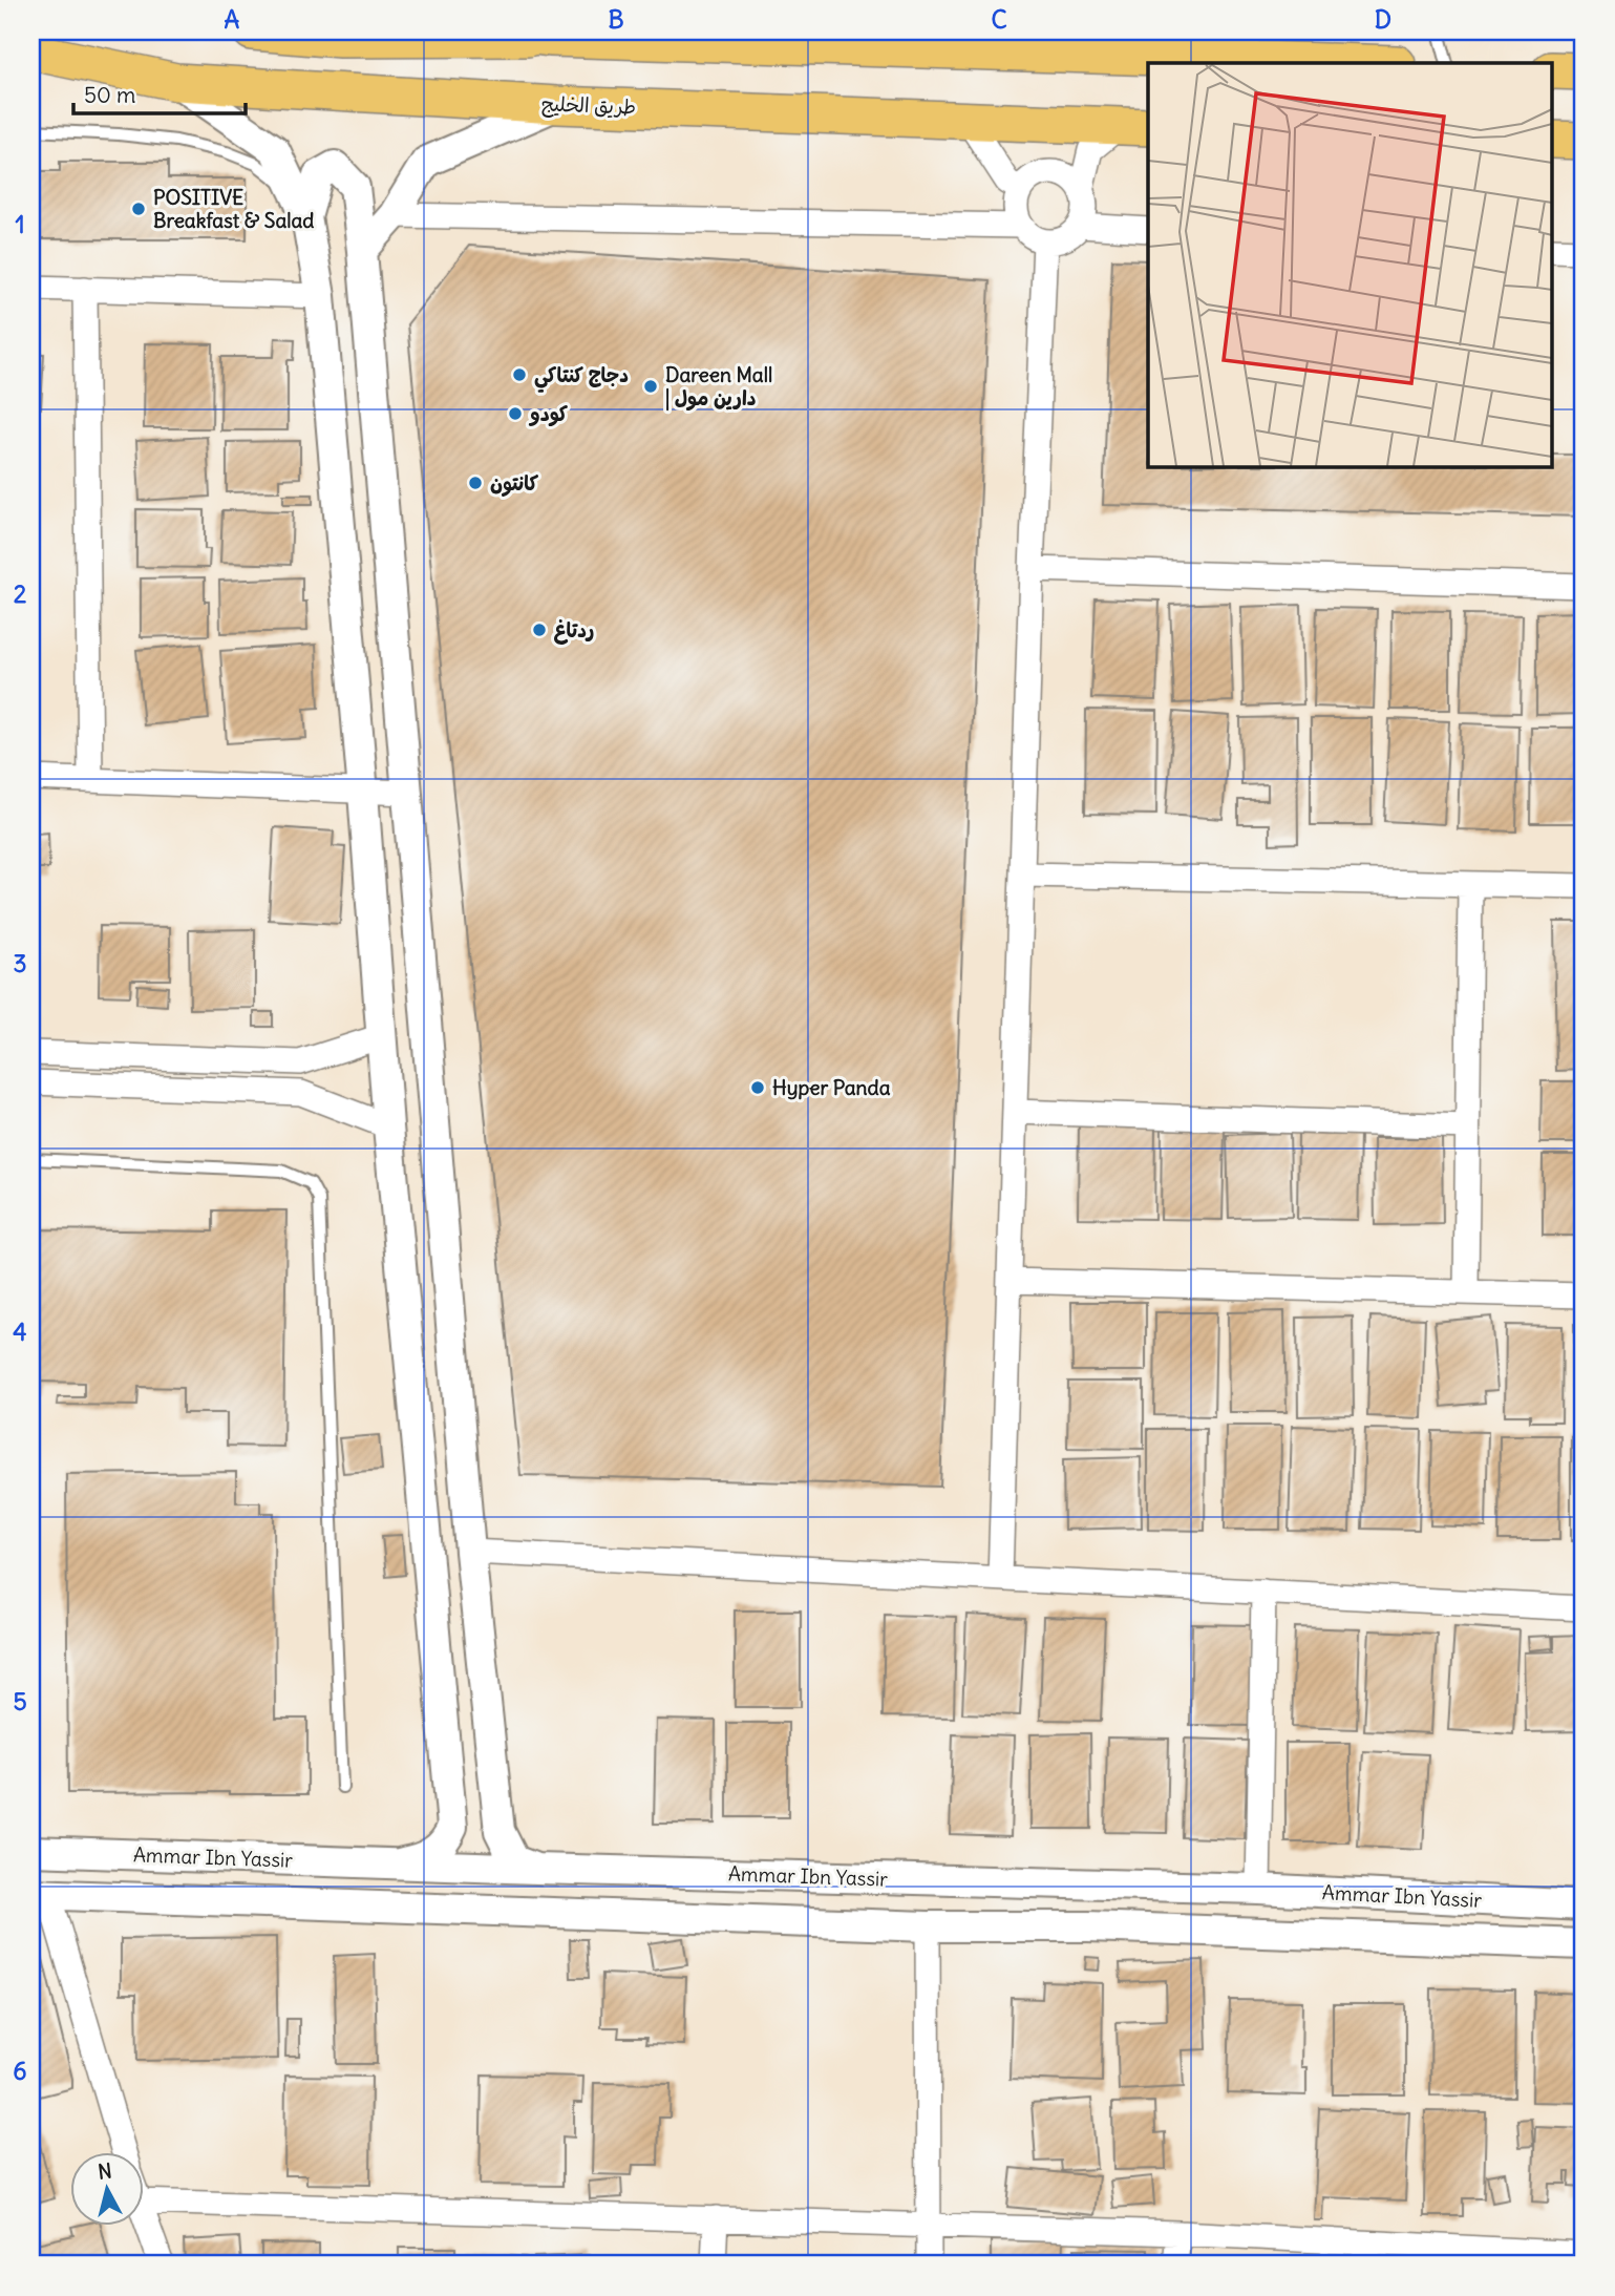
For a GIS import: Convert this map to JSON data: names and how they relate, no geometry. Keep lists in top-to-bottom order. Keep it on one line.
{"streets":{"main road":["طريق الخليج"],"street":["Ammar Ibn Yassir"]},"places":["POSITIVE Breakfast & Salad","دجاج كنتاكي","Dareen Mall | دارين مول","كودو","كانتون","ردتاغ","Hyper Panda"],"scale_bar":"50 m","north":"top","grid":{"columns":["A","B","C","D"],"rows":["1","2","3","4","5","6"]}}
